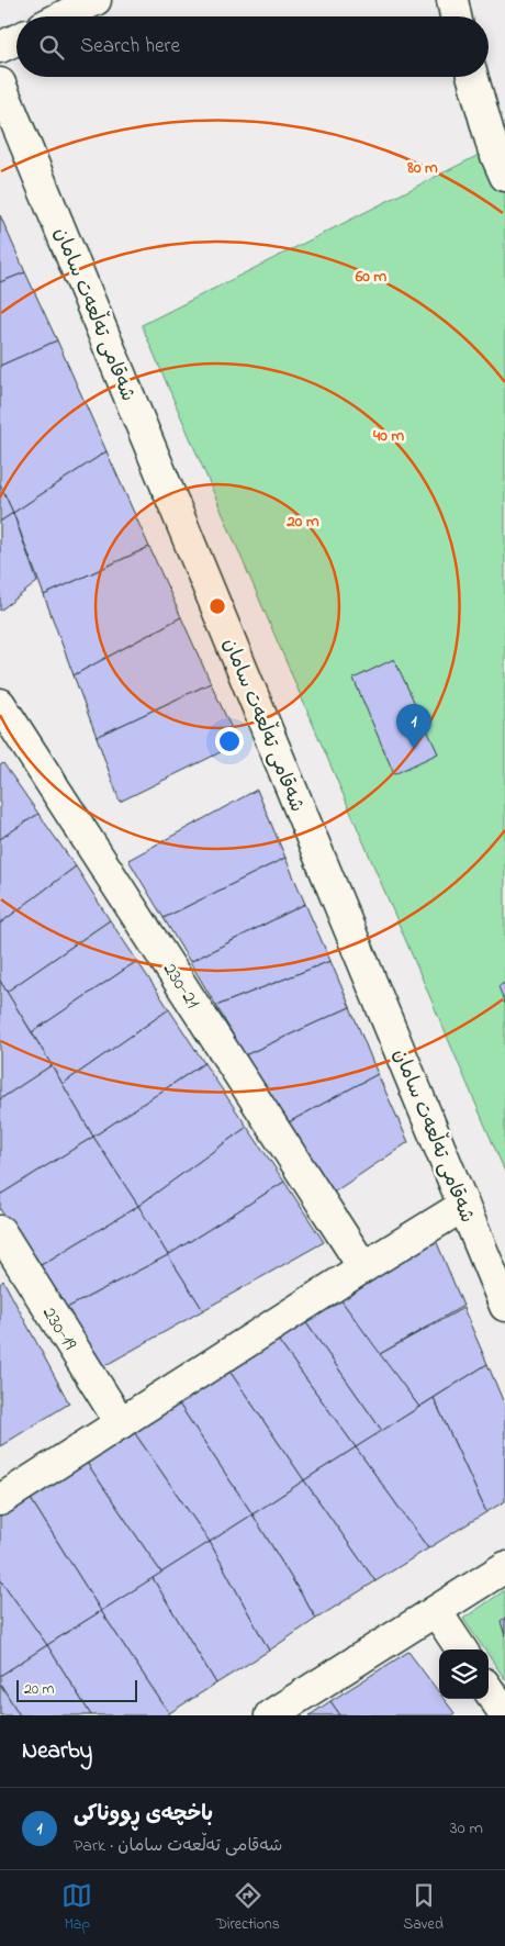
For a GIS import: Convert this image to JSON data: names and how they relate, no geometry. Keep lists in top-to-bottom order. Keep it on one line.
{"streets":{"street":["شەقامی تەڵعەت سامان","230-21","230-19"]},"scale_bar":"20 m","page":{"search":"Search here","pins":"1","scale":"20 m","heading":"Nearby","list":[{"mark":"1","name":"باخچەی ڕووناکی","note":"Park · شەقامی تەڵعەت سامان","value":"30 m"}],"nav":["Map","Directions","Saved"]},"rings":["80 m","60 m","40 m","20 m"]}
